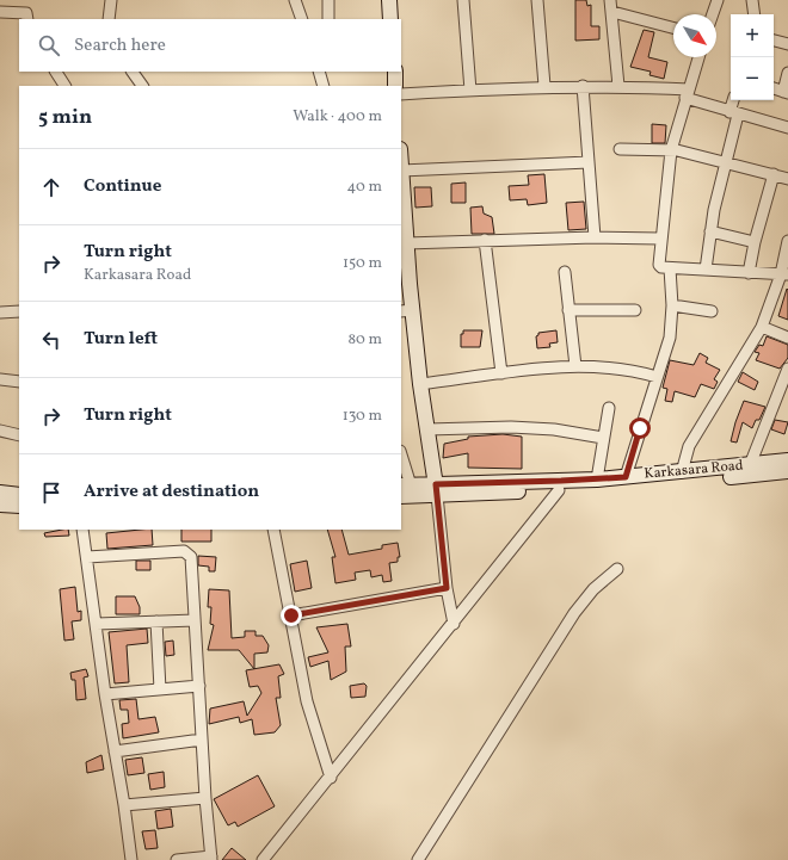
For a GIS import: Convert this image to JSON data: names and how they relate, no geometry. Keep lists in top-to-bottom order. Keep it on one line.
{"streets":{"main road":["Karkasara Road"]},"north":"bottom right","page":{"map_buttons":["+","−"],"search":"Search here","heading":["5 min","Walk · 400 m"],"list":[["Continue","40 m"],["Turn right","Karkasara Road","150 m"],["Turn left","80 m"],["Turn right","130 m"],"Arrive at destination"]}}
